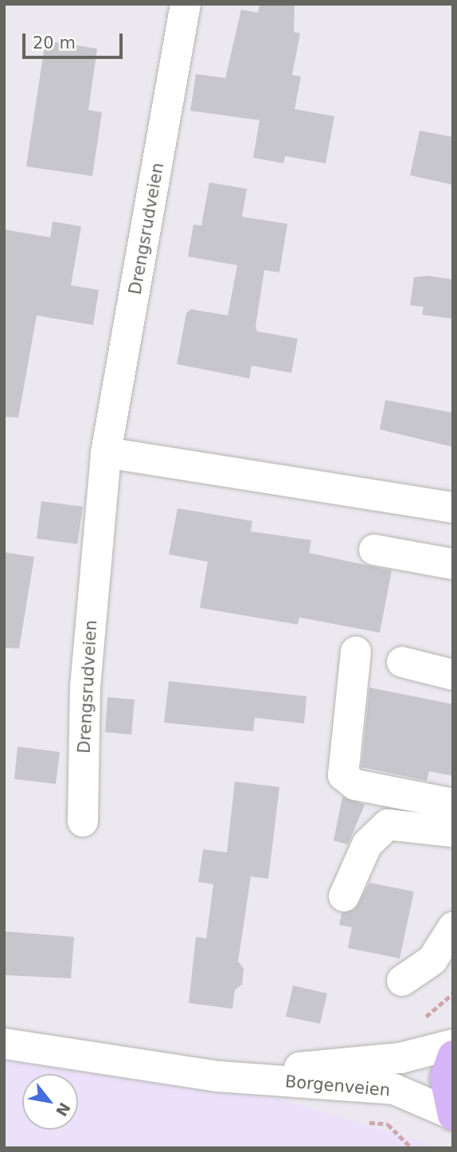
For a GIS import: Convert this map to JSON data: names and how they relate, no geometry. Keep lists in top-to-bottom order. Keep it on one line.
{"streets":{"street":["Drengsrudveien","Borgenveien"]},"scale_bar":"20 m","north":"bottom right"}
